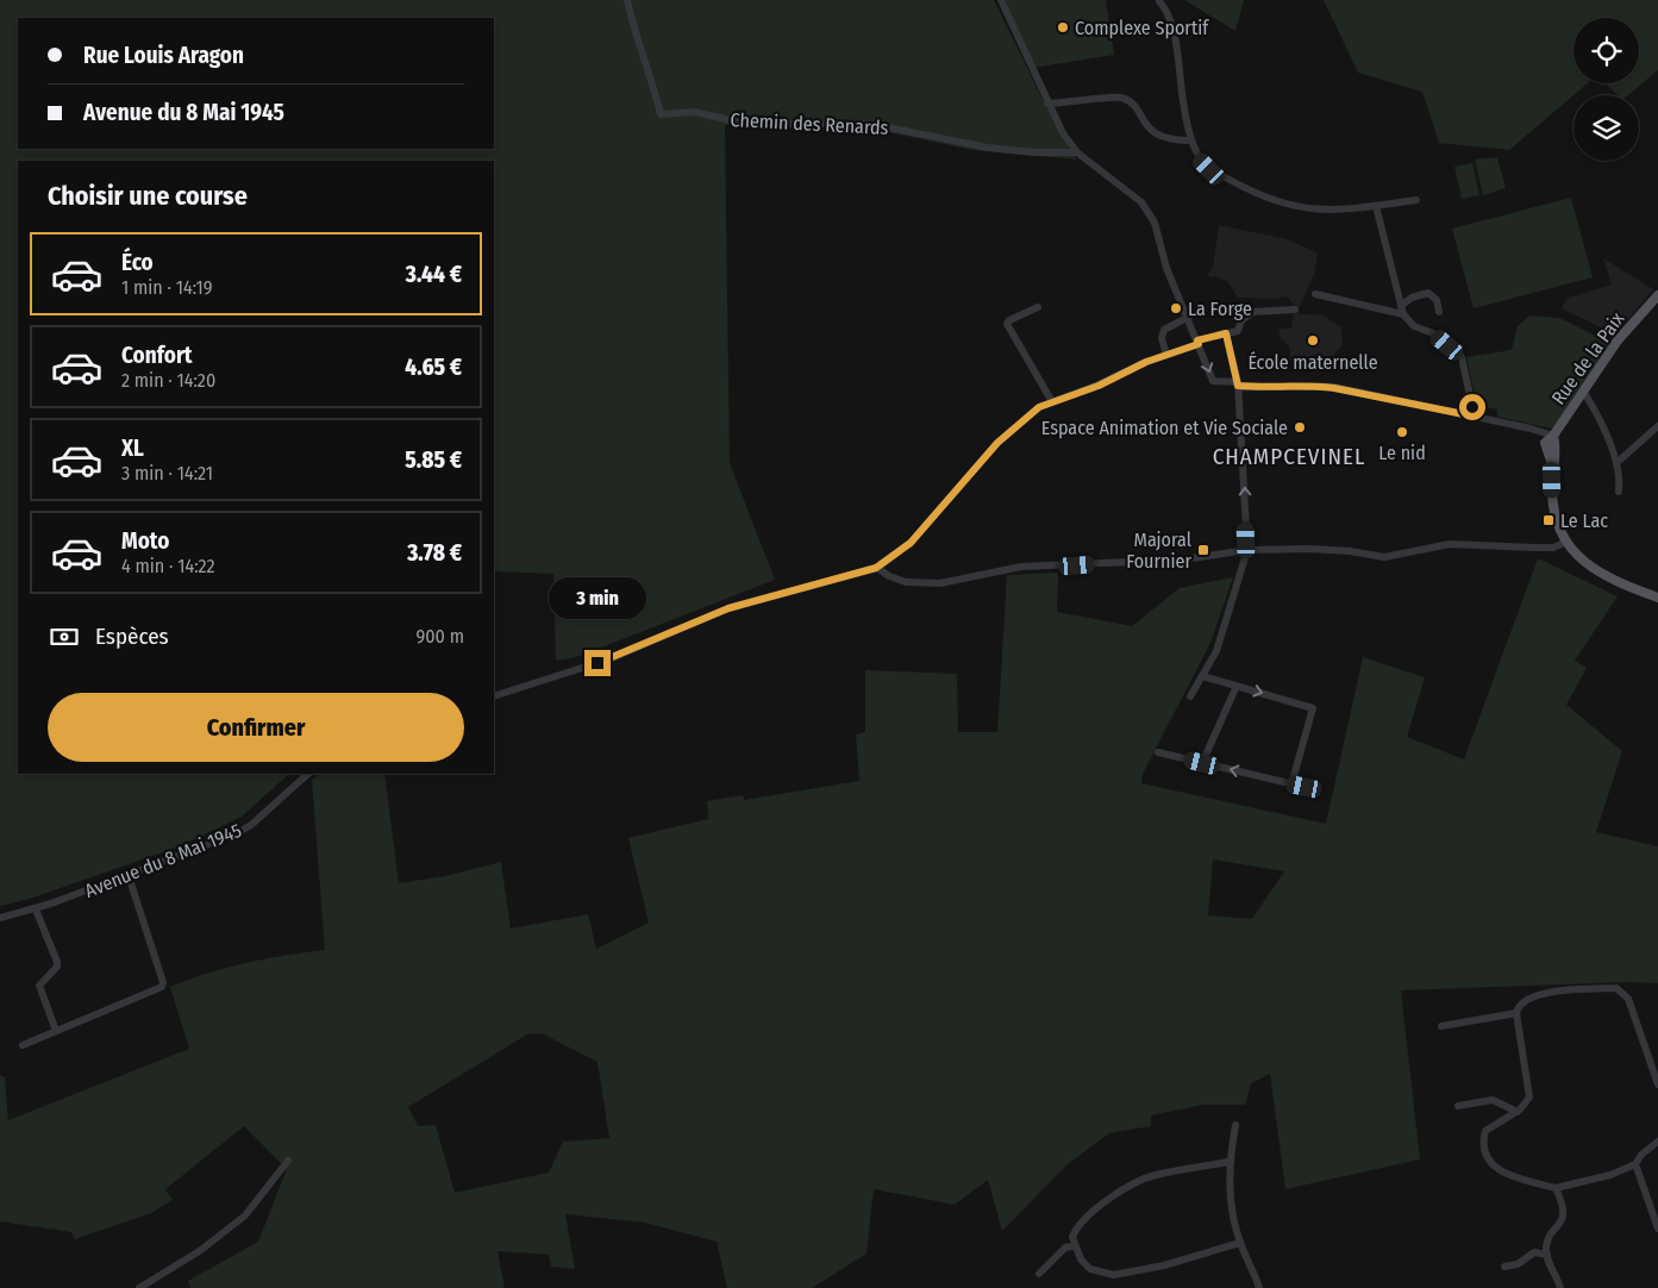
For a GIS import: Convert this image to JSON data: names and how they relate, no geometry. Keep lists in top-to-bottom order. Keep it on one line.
{"streets":{"main road":["Rue de la Paix"],"street":["Chemin des Renards","Avenue du 8 Mai 1945"]},"districts":["CHAMPCEVINEL"],"places":{"other":["Complexe Sportif","La Forge","École maternelle","Espace Animation et Vie Sociale","Le nid"],"transit":["Le Lac","Majoral Fournier"]},"page":{"banner":["Rue Louis Aragon","Avenue du 8 Mai 1945"],"heading":"Choisir une course","list":[{"name":"Éco","note":"1 min · 14:19","value":"3.44 €"},{"name":"Confort","note":"2 min · 14:20","value":"4.65 €"},{"name":"XL","note":"3 min · 14:21","value":"5.85 €"},{"name":"Moto","note":"4 min · 14:22","value":"3.78 €"}],"bubble":"3 min","pay":["Espèces","900 m"],"buttons":"Confirmer"}}
